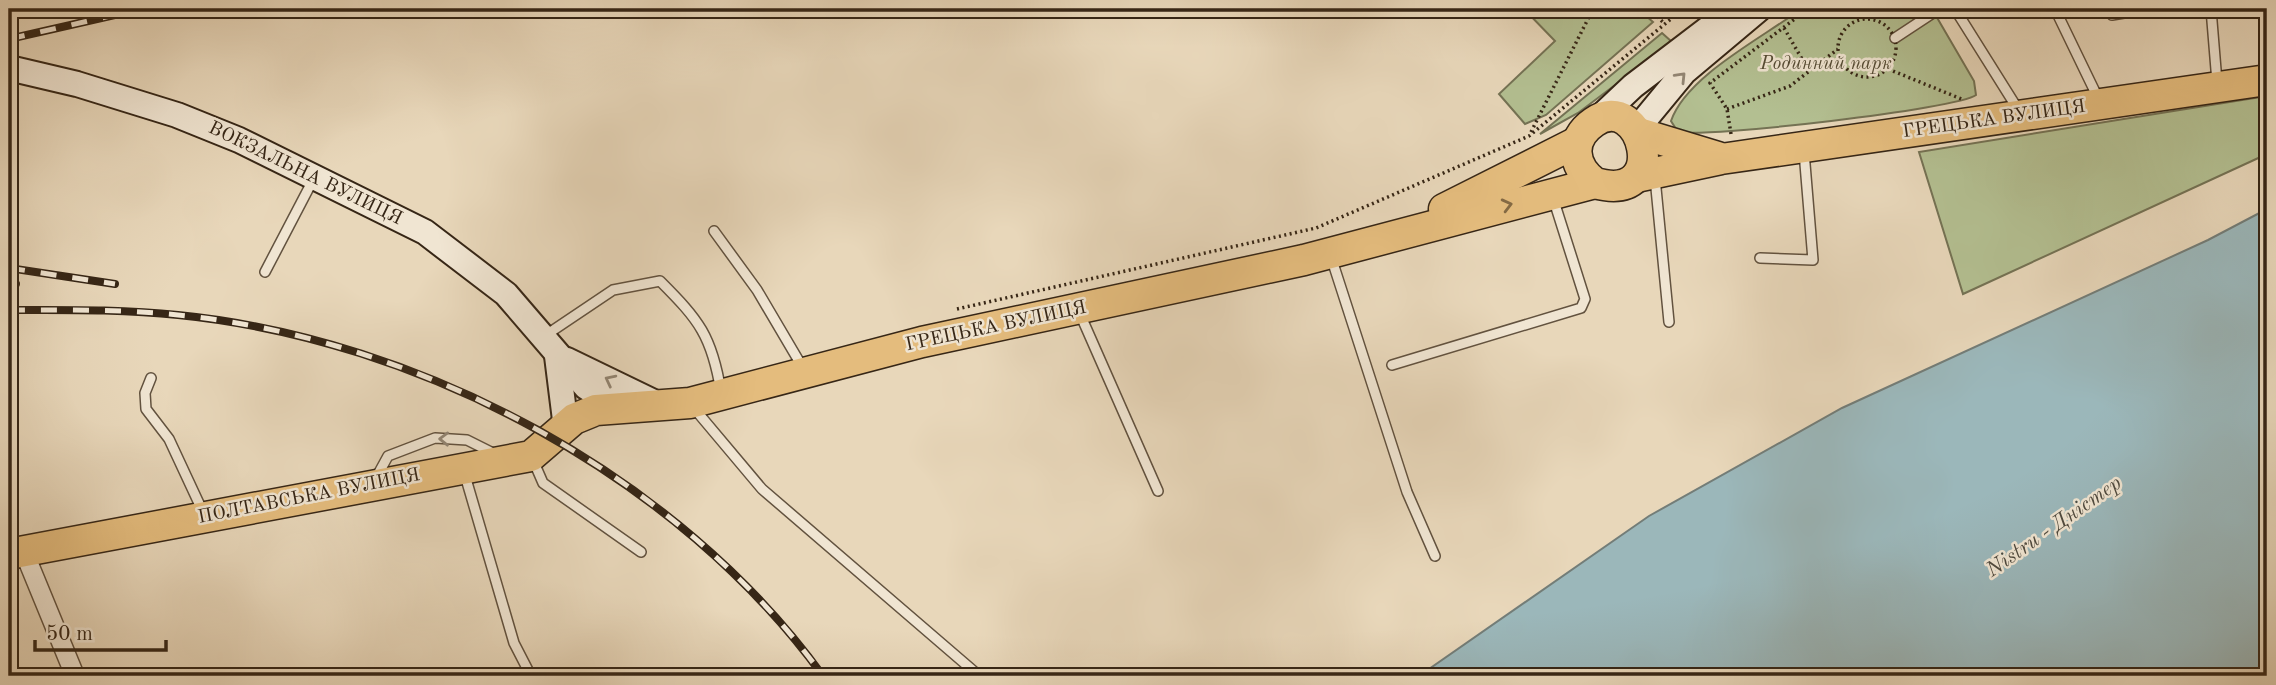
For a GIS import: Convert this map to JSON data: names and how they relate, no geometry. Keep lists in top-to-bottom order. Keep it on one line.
{"streets":{"highway":["ГРЕЦЬКА ВУЛИЦЯ","ПОЛТАВСЬКА ВУЛИЦЯ"],"main road":["ВОКЗАЛЬНА ВУЛИЦЯ"]},"crossings":[["ГРЕЦЬКА ВУЛИЦЯ","ВОКЗАЛЬНА ВУЛИЦЯ"],["ГРЕЦЬКА ВУЛИЦЯ","ПОЛТАВСЬКА ВУЛИЦЯ"],["ВОКЗАЛЬНА ВУЛИЦЯ","ПОЛТАВСЬКА ВУЛИЦЯ"]],"water":["Nistru - Дністер"],"parks":["Родинний парк"],"scale_bar":"50 m"}
